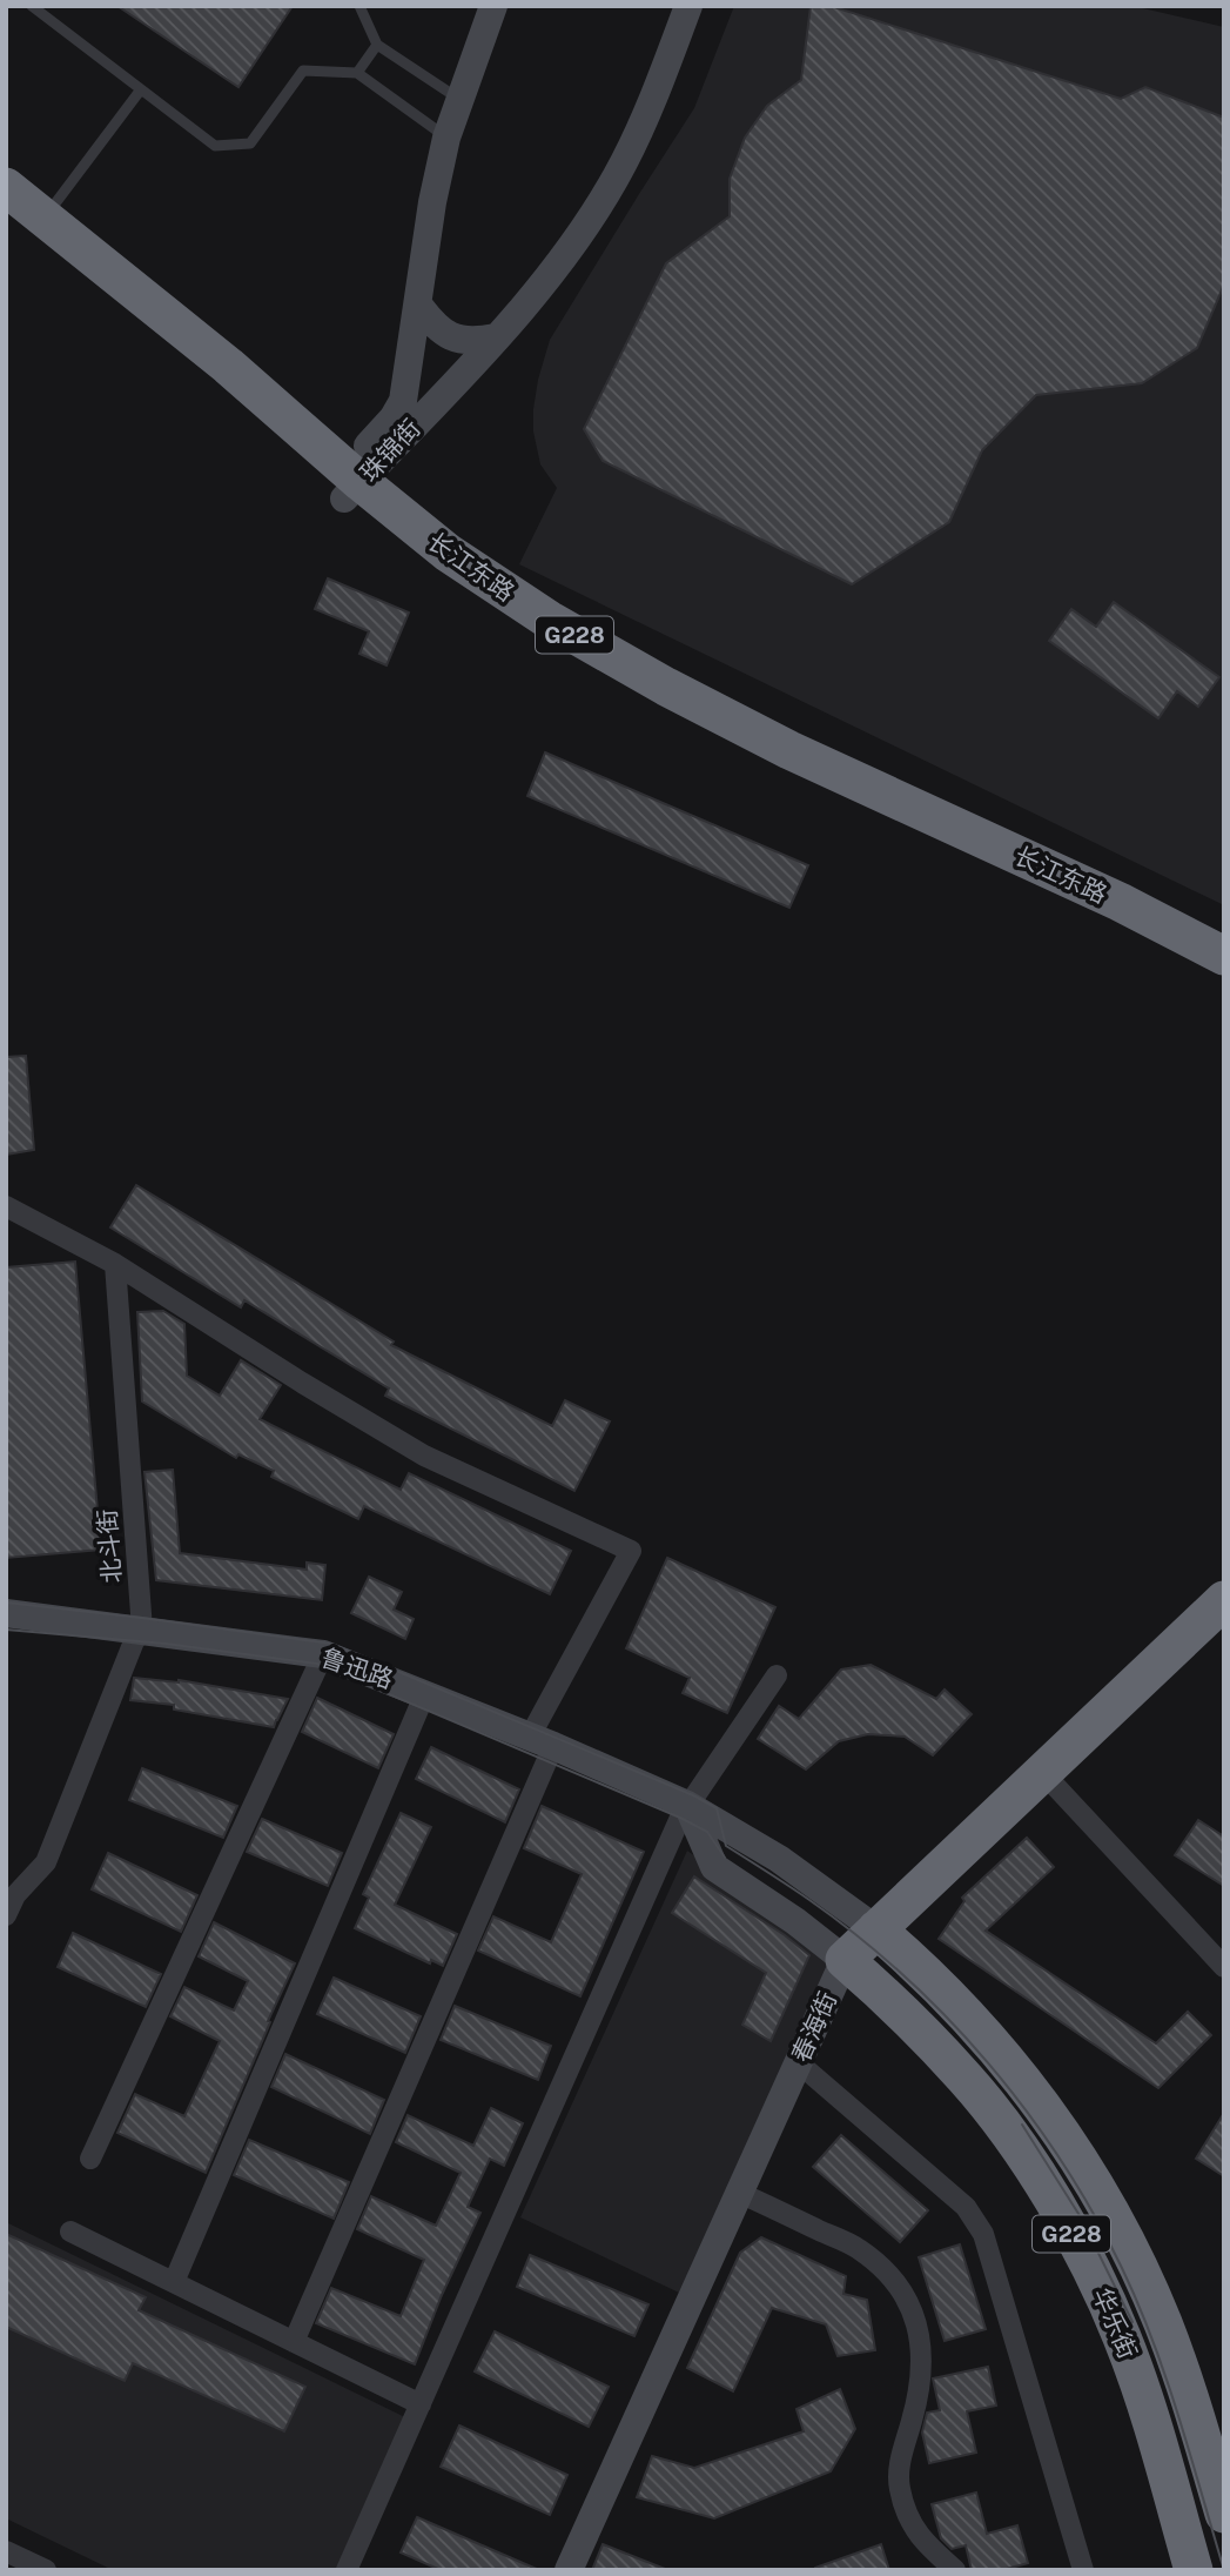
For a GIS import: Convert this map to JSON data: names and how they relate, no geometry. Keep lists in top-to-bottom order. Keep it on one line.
{"streets":{"highway":["长江东路","G228","春海街","华乐街"],"main road":["珠锦街","鲁迅路"],"street":["北斗街"]},"crossings":[["珠锦街","长江东路"],["北斗街","鲁迅路"],["鲁迅路","春海街"],["鲁迅路","华乐街"],["春海街","华乐街"]]}
